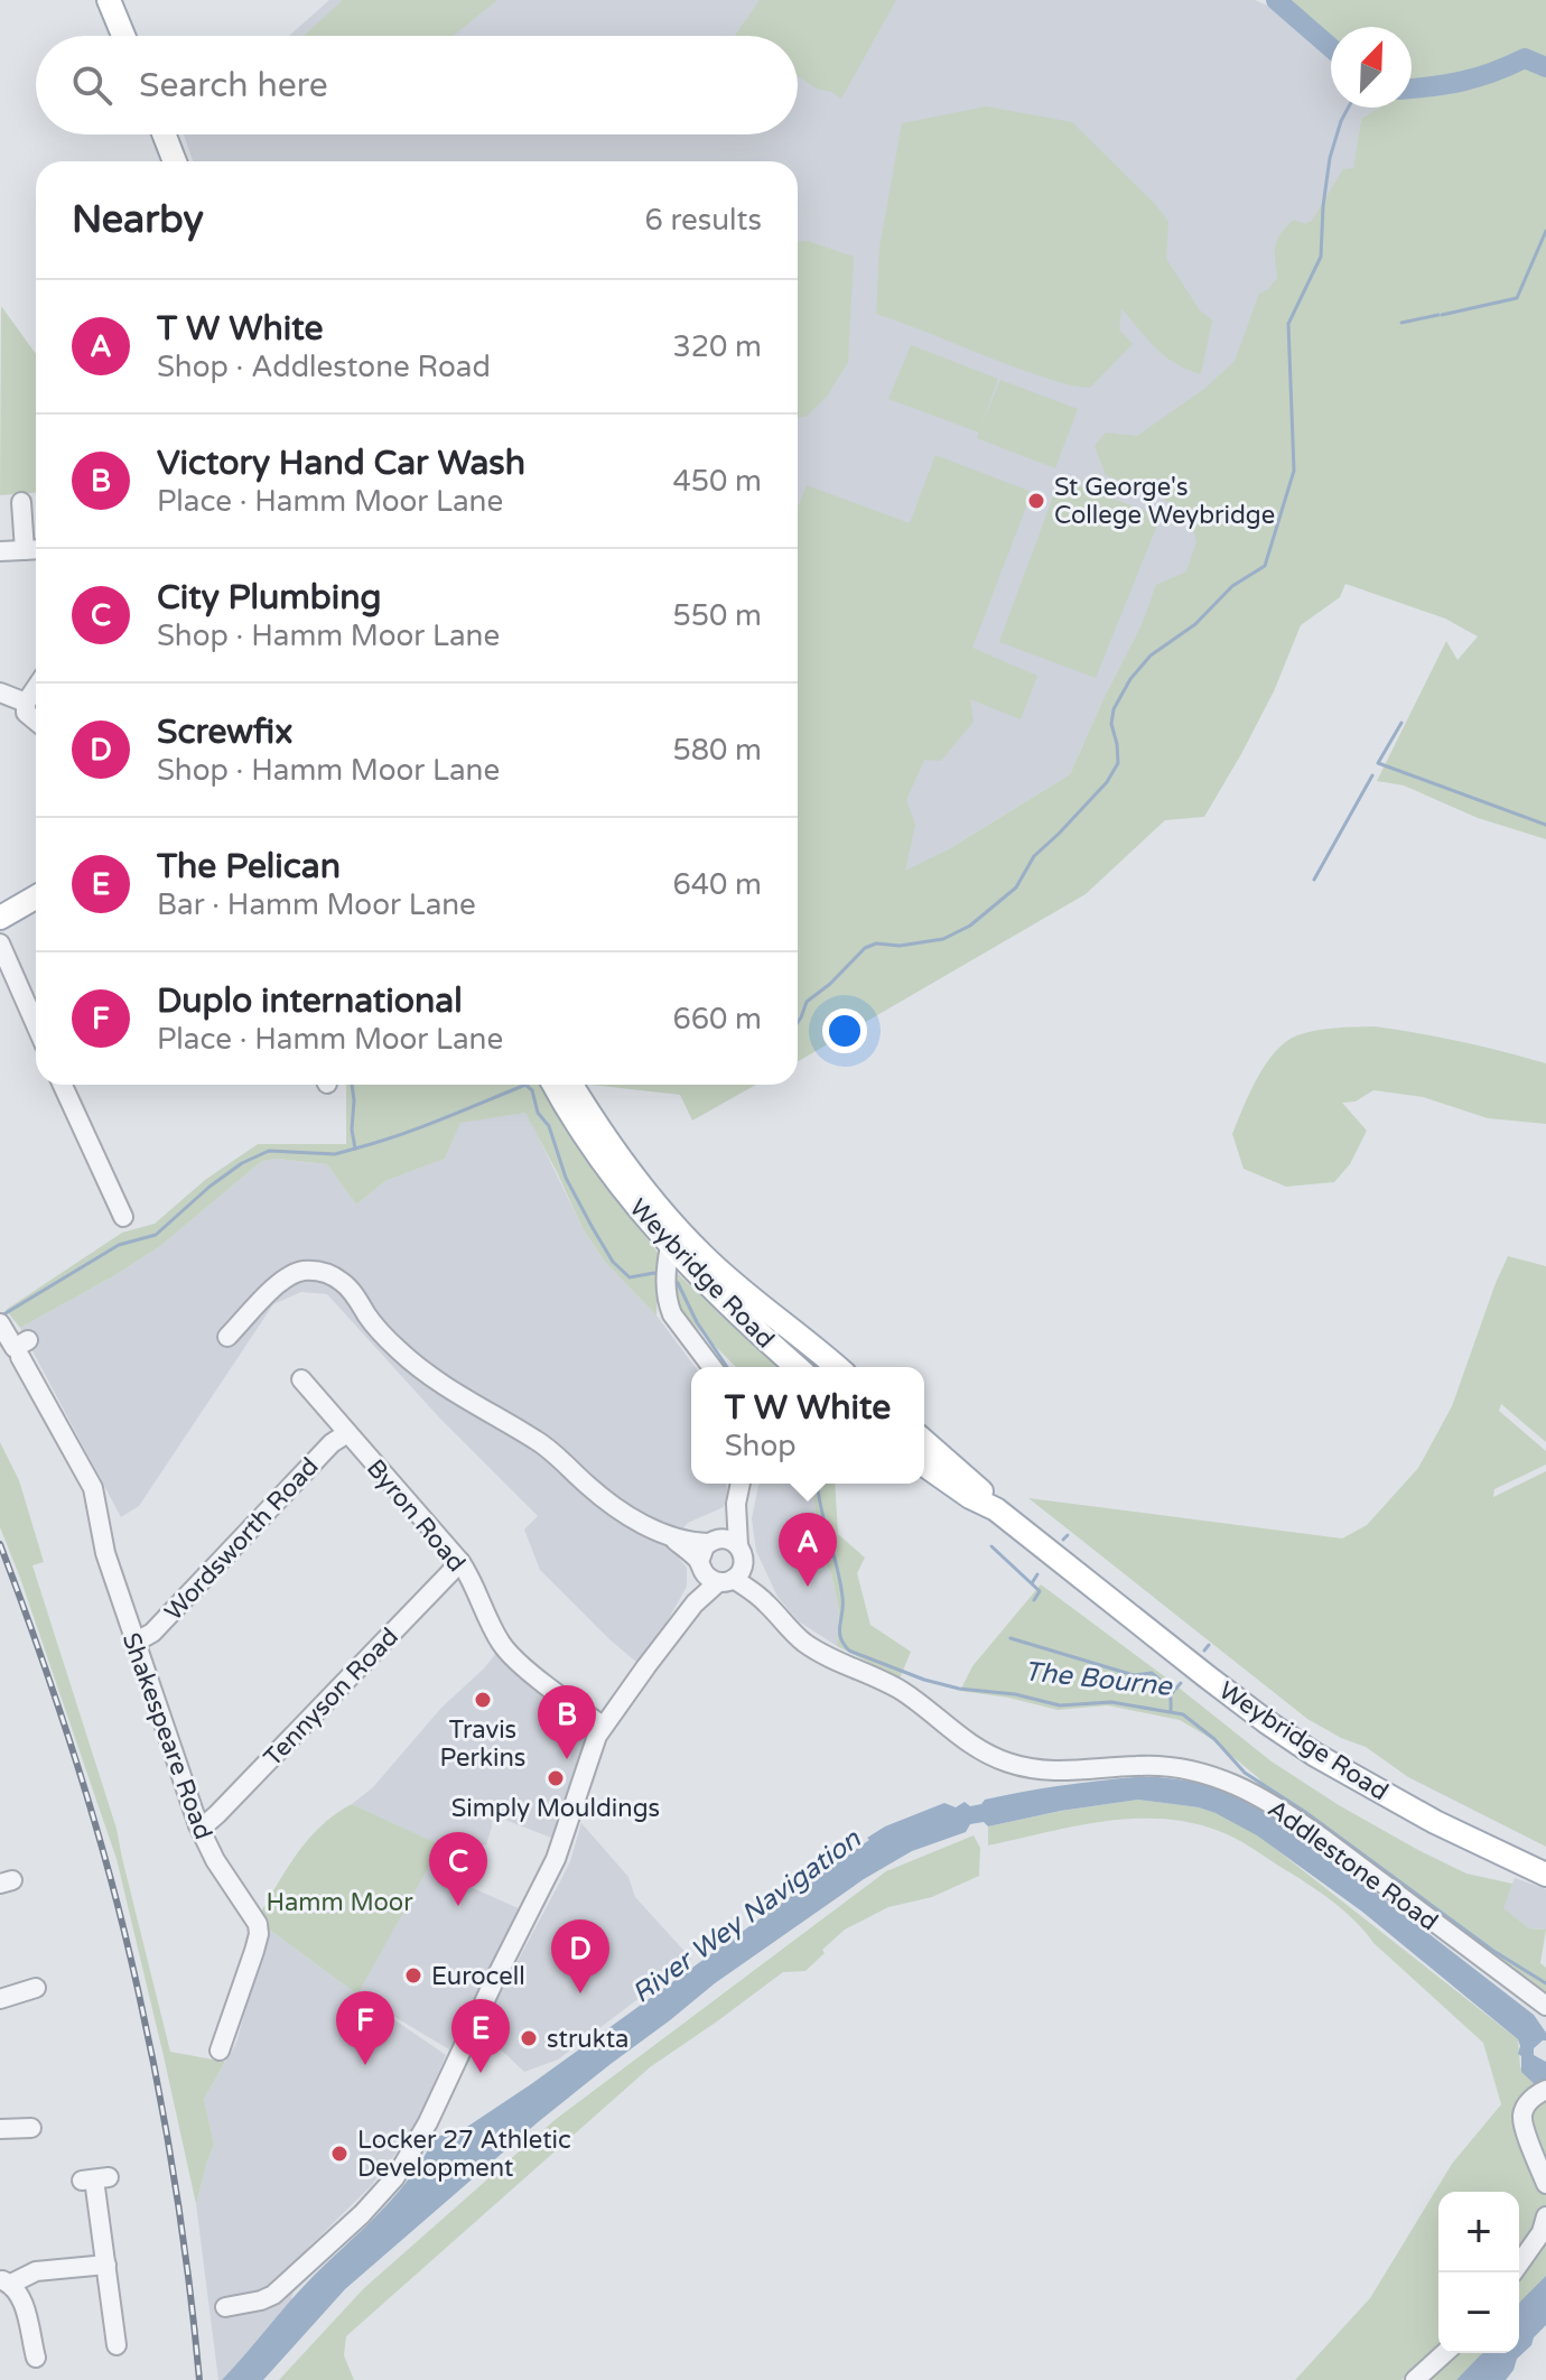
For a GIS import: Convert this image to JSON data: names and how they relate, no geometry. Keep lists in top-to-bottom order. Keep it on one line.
{"streets":{"main road":["Weybridge Road"],"street":["Byron Road","Wordsworth Road","Tennyson Road","Shakespeare Road","Addlestone Road"]},"crossings":[["Byron Road","Wordsworth Road"],["Byron Road","Tennyson Road"],["Wordsworth Road","Shakespeare Road"],["Tennyson Road","Shakespeare Road"]],"water":["The Bourne","River Wey Navigation"],"parks":["Hamm Moor"],"places":["St George's College Weybridge","Travis Perkins","Simply Mouldings","Eurocell","strukta","Locker 27 Athletic Development"],"north":"top right","page":{"search":"Search here","heading":["Nearby","6 results"],"list":[{"mark":"A","name":"T W White","note":"Shop · Addlestone Road","value":"320 m"},{"mark":"B","name":"Victory Hand Car Wash","note":"Place · Hamm Moor Lane","value":"450 m"},{"mark":"C","name":"City Plumbing","note":"Shop · Hamm Moor Lane","value":"550 m"},{"mark":"D","name":"Screwfix","note":"Shop · Hamm Moor Lane","value":"580 m"},{"mark":"E","name":"The Pelican","note":"Bar · Hamm Moor Lane","value":"640 m"},{"mark":"F","name":"Duplo international","note":"Place · Hamm Moor Lane","value":"660 m"}],"popup":["T W White","Shop"],"pins":["A","B","C","D","F","E"],"map_buttons":["+","−"]}}
